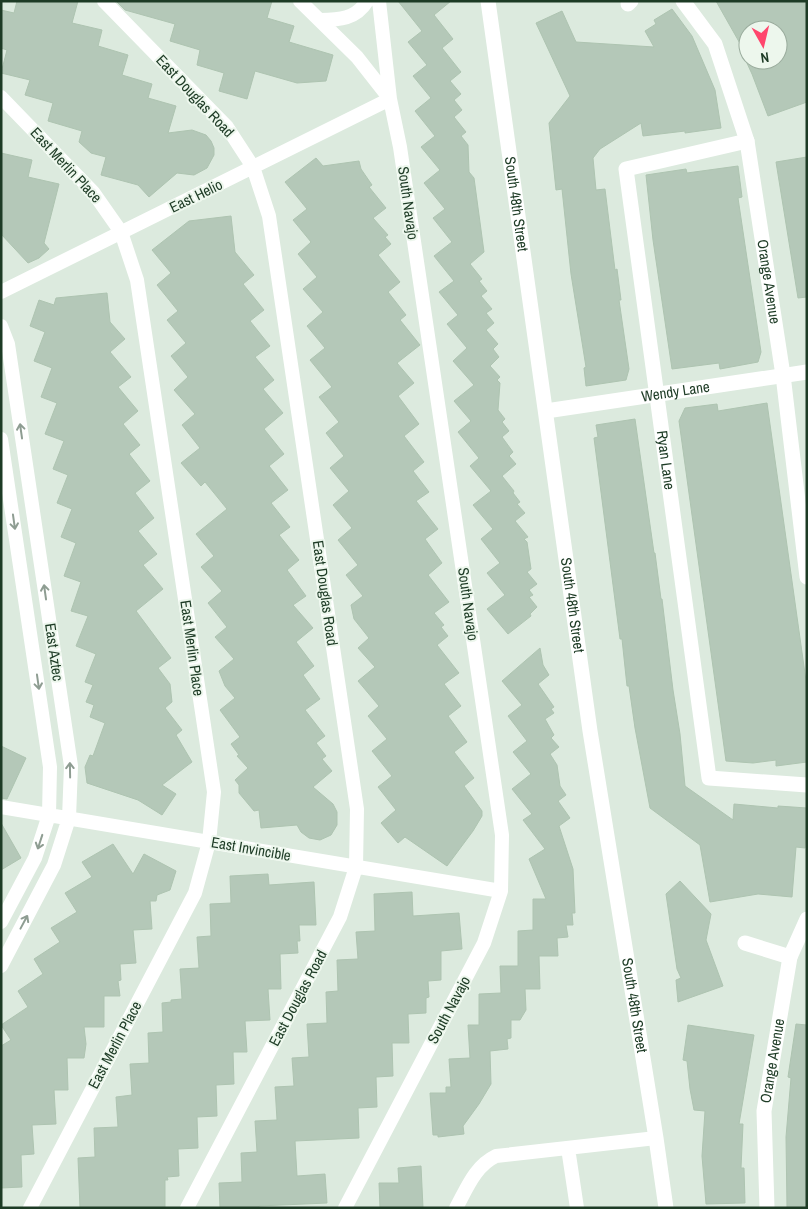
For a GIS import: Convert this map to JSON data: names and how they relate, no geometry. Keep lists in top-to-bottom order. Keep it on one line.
{"streets":{"street":["South 48th Street","Orange Avenue","Wendy Lane","Ryan Lane"],"lane":["East Douglas Road","East Merlin Place","East Helio","South Navajo","East Aztec","East Invincible"]},"crossings":[["East Douglas Road","East Helio"],["East Douglas Road","East Invincible"],["East Merlin Place","East Helio"],["East Merlin Place","East Invincible"],["East Helio","South Navajo"],["South Navajo","East Invincible"],["South 48th Street","Wendy Lane"],["Orange Avenue","Wendy Lane"],["Orange Avenue","Ryan Lane"],["Wendy Lane","Ryan Lane"],["East Aztec","East Invincible"]],"north":"bottom"}
